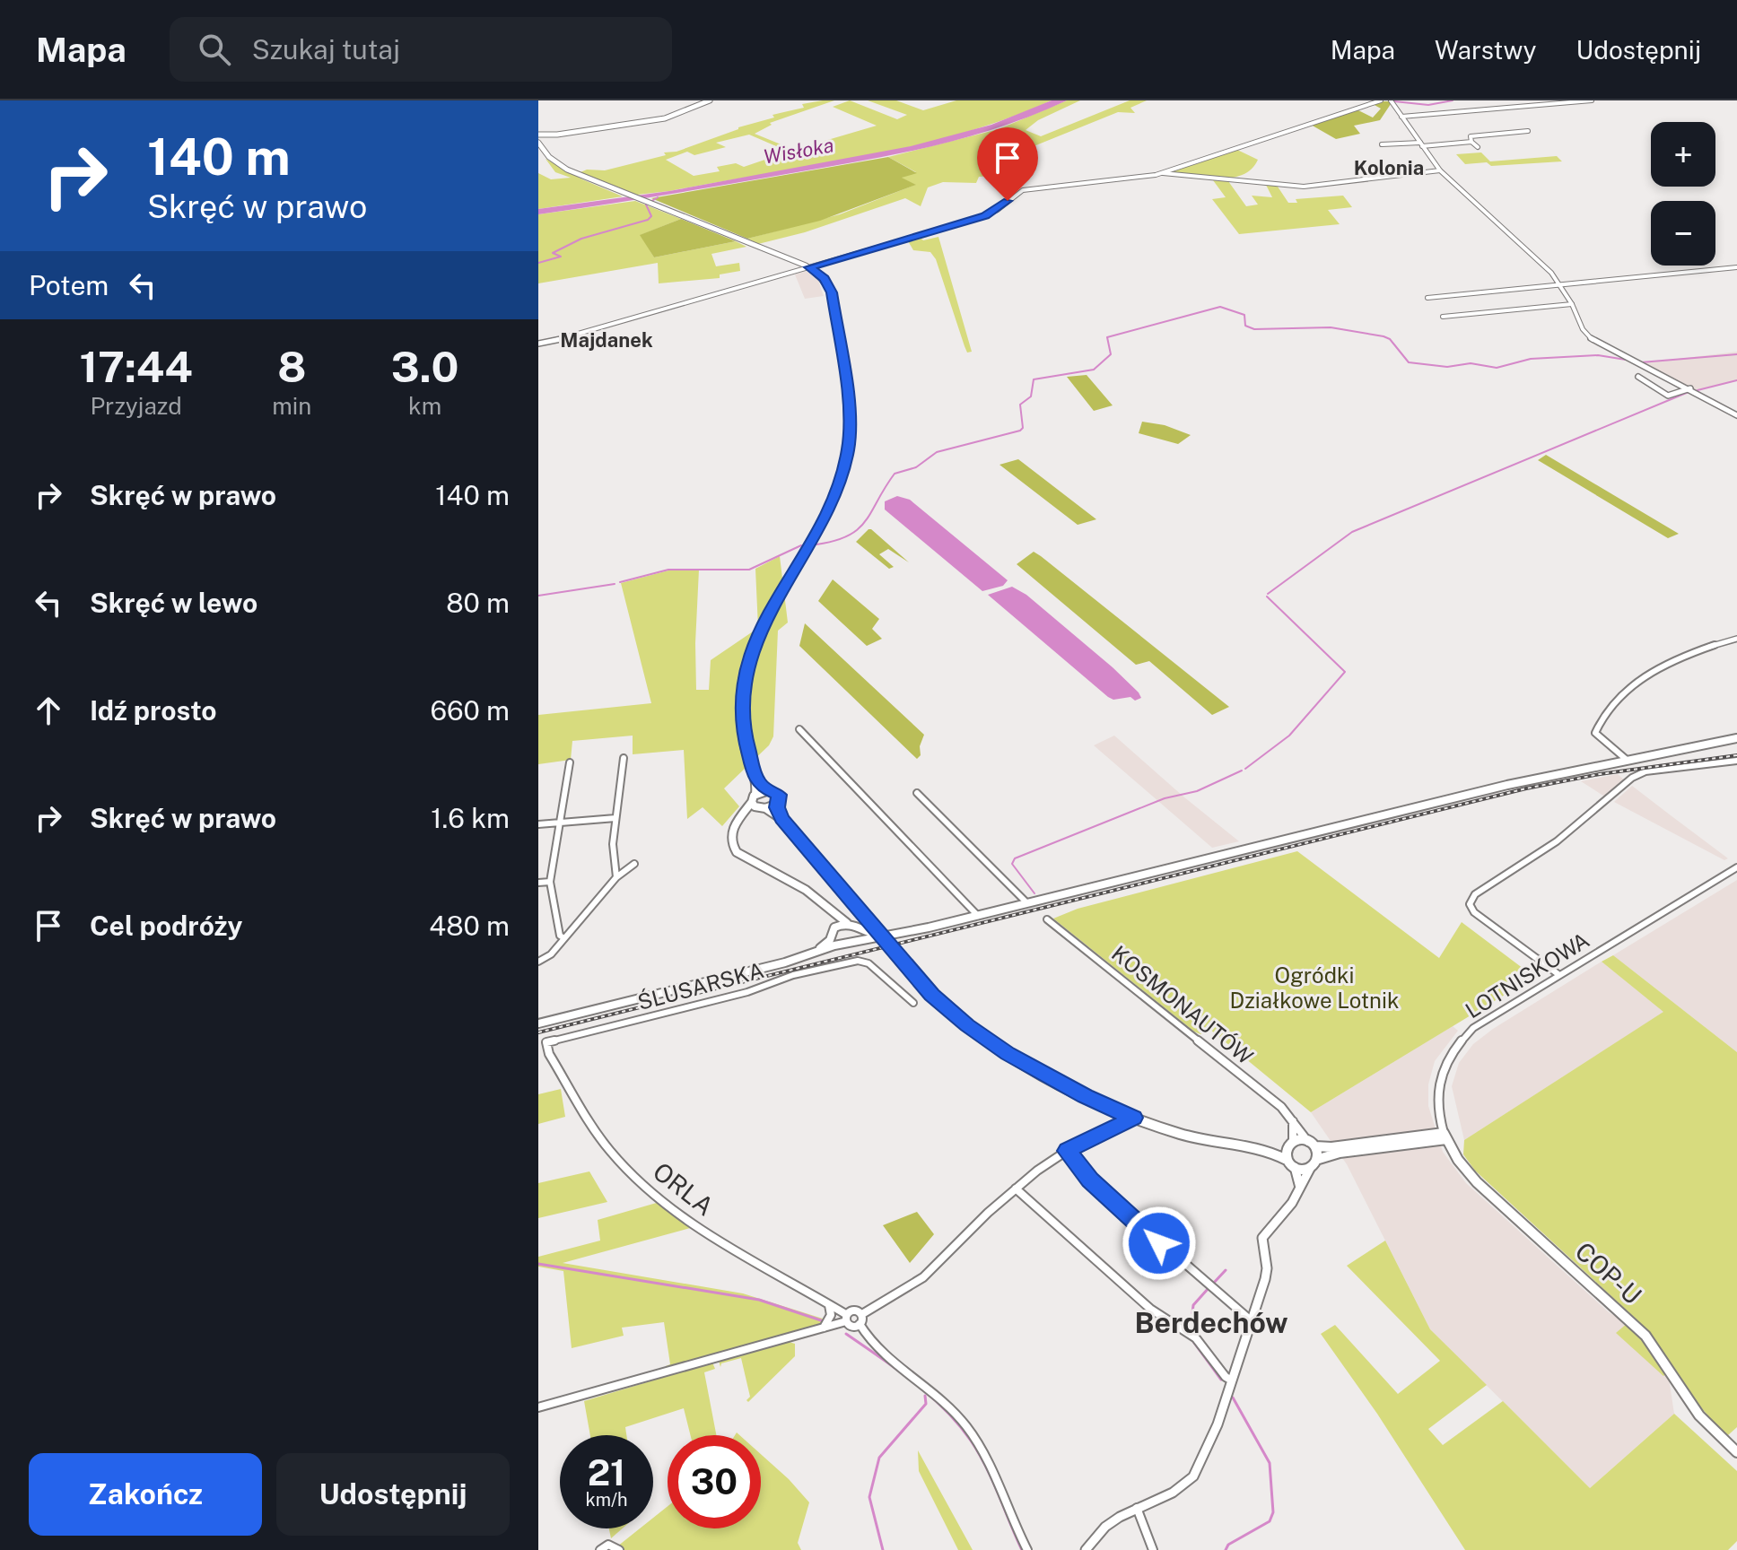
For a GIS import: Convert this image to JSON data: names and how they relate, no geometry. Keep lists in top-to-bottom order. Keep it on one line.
{"streets":{"main road":["COP-U"],"street":["LOTNISKOWA","ŚLUSARSKA","KOSMONAUTÓW","ORLA"]},"crossings":[["LOTNISKOWA","COP-U"],["ŚLUSARSKA","ORLA"]],"districts":["Kolonia","Majdanek","Berdechów"],"water":["Wisłoka"],"parks":["Ogródki Działkowe Lotnik"],"page":{"header":"Mapa","search":"Szukaj tutaj","nav":["Mapa","Warstwy","Udostępnij"],"turn":["140 m","Skręć w prawo"],"map_buttons":["+","−"],"then":"Potem","eta":["17:44","Przyjazd","8","min","3.0","km"],"list":[{"name":"Skręć w prawo","value":"140 m"},{"name":"Skręć w lewo","value":"80 m"},{"name":"Idź prosto","value":"660 m"},{"name":"Skręć w prawo","value":"1.6 km"},{"name":"Cel podróży","value":"480 m"}],"speed":"21 km/h","limit":"30","buttons":["Zakończ","Udostępnij"]}}
